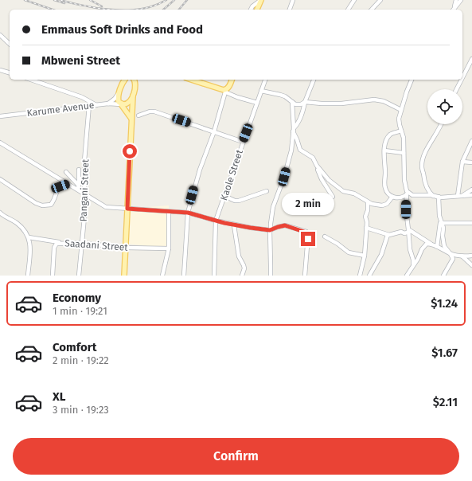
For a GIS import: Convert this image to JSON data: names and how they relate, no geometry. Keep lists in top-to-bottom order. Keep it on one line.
{"streets":{"street":["Karume Avenue","Kaole Street","Pangani Street","Saadani Street"]},"crossings":[["Karume Avenue","Pangani Street"],["Pangani Street","Saadani Street"]],"page":{"banner":["Emmaus Soft Drinks and Food","Mbweni Street"],"bubble":"2 min","list":[{"name":"Economy","note":"1 min · 19:21","value":"$1.24"},{"name":"Comfort","note":"2 min · 19:22","value":"$1.67"},{"name":"XL","note":"3 min · 19:23","value":"$2.11"}],"buttons":"Confirm"}}
